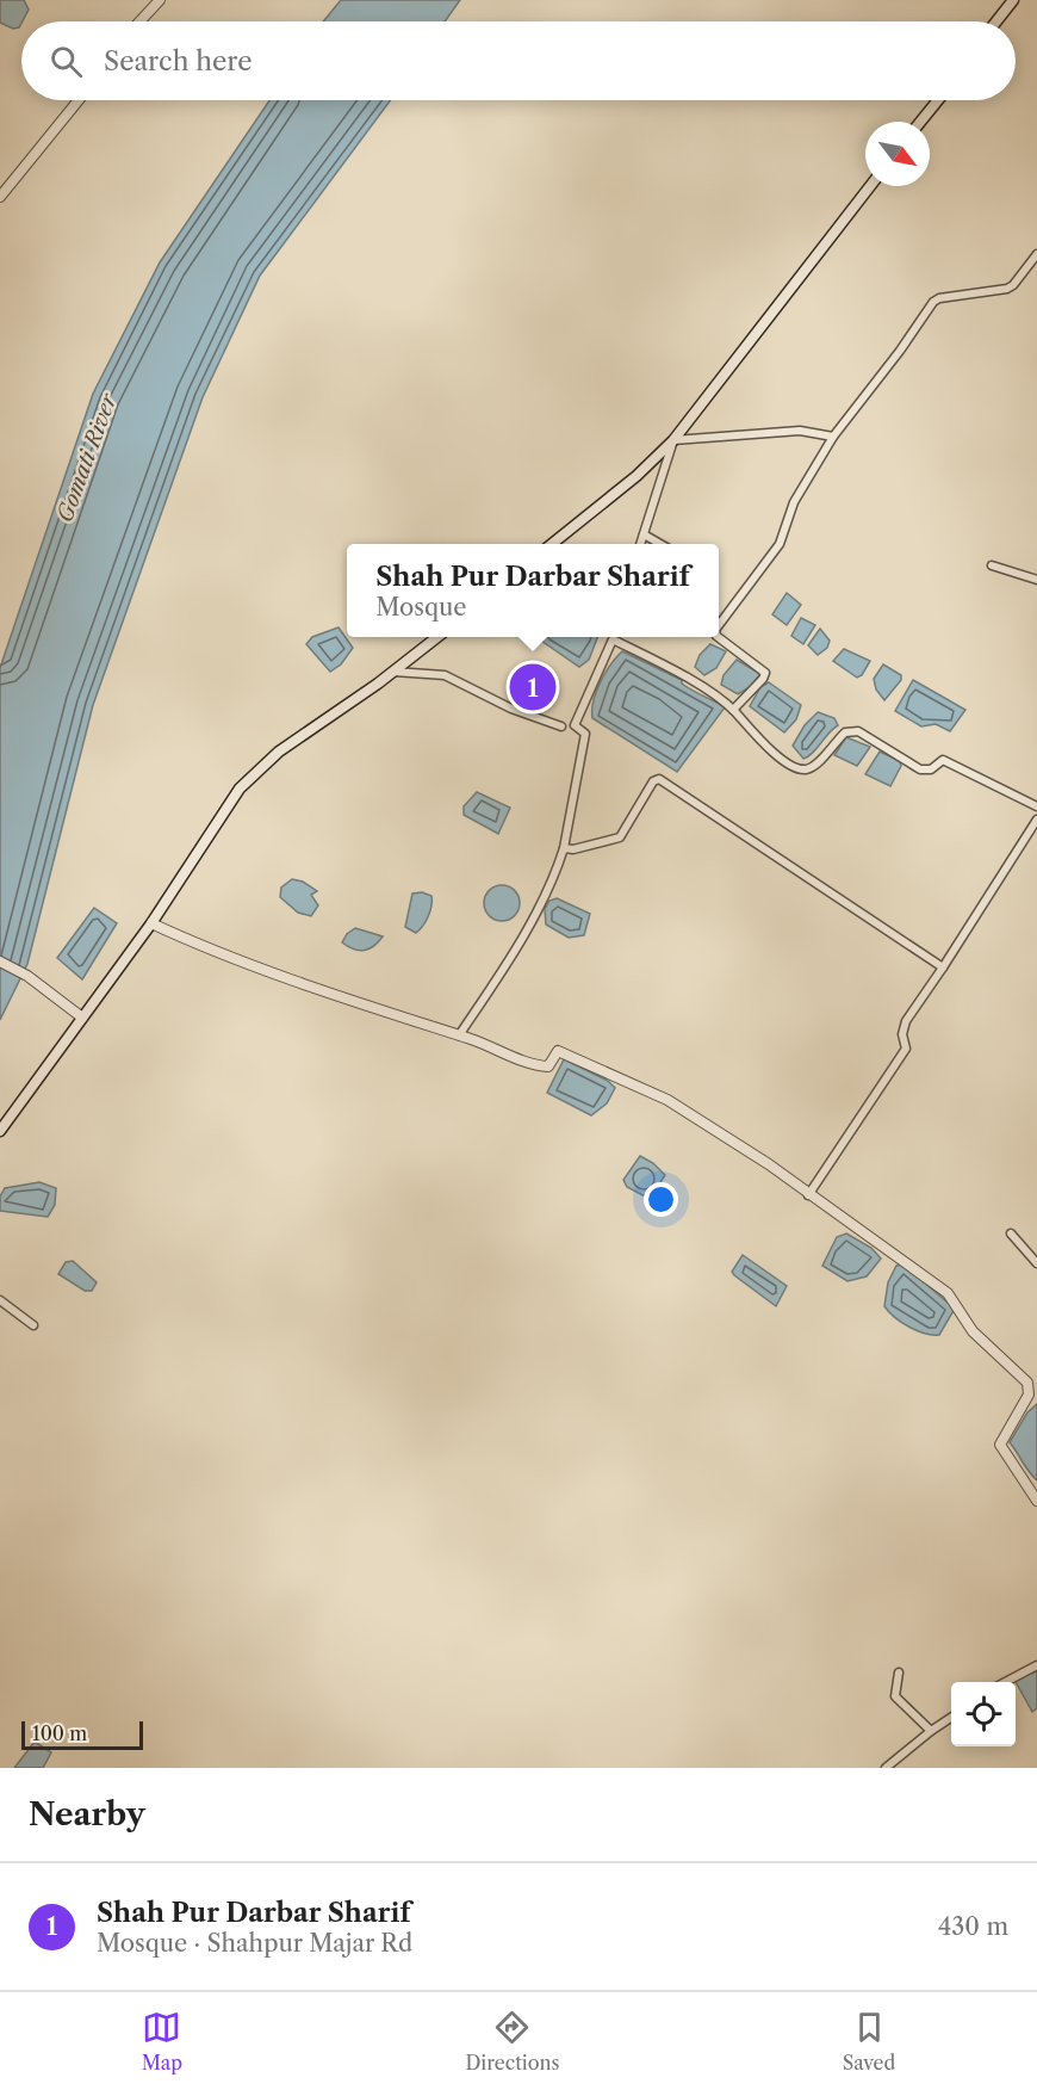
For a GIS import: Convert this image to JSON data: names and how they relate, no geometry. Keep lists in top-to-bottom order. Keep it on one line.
{"water":["Gomati River"],"scale_bar":"100 m","north":"bottom right","page":{"search":"Search here","popup":["Shah Pur Darbar Sharif","Mosque"],"pins":"1","scale":"100 m","heading":"Nearby","list":[{"mark":"1","name":"Shah Pur Darbar Sharif","note":"Mosque · Shahpur Majar Rd","value":"430 m"}],"nav":["Map","Directions","Saved"]}}
